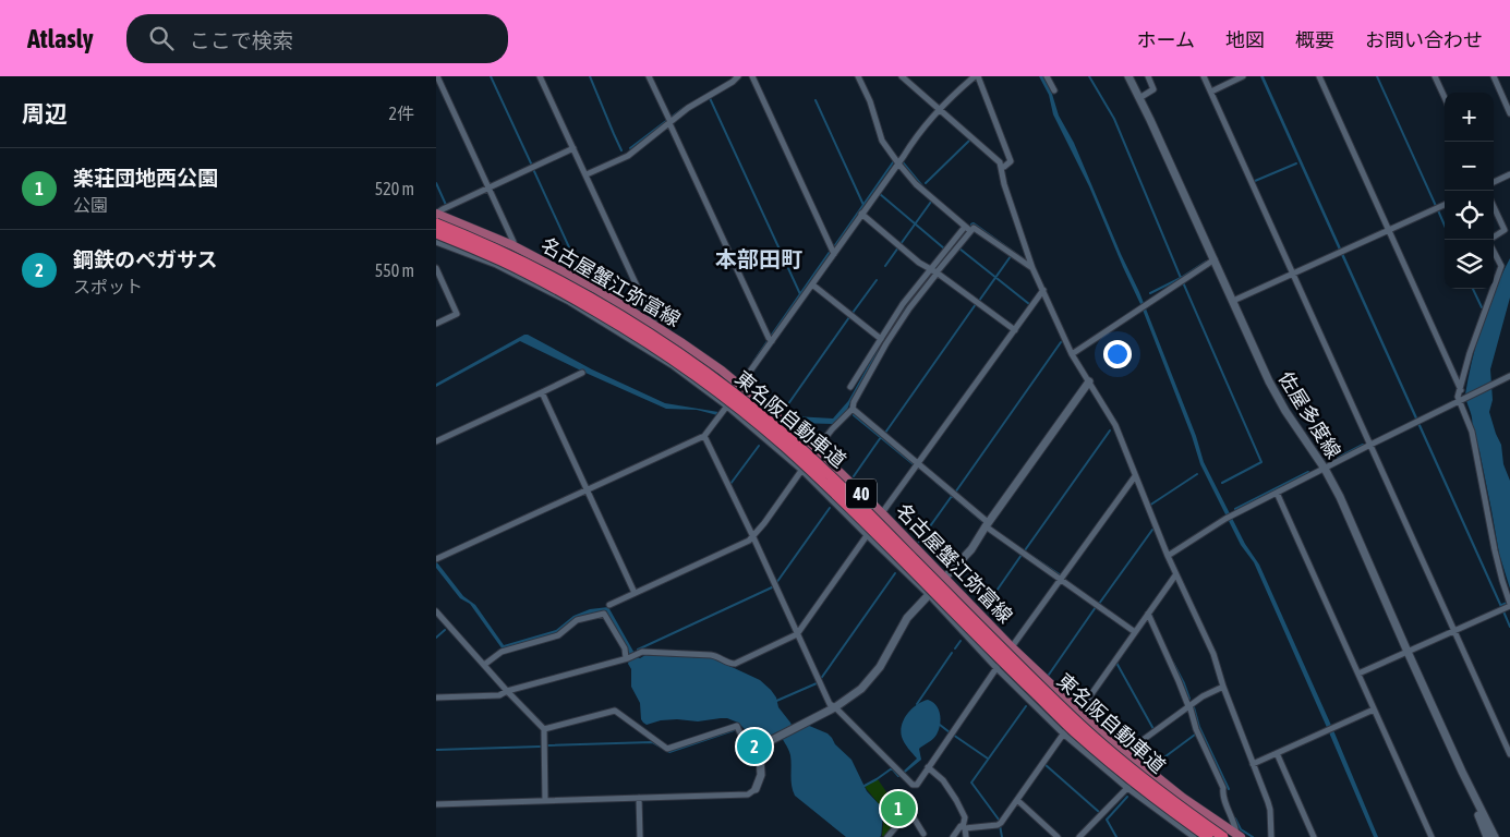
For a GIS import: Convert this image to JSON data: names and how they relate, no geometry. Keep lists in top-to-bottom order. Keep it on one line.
{"streets":{"highway":["東名阪自動車道"],"main road":["名古屋蟹江弥富線","佐屋多度線","40"]},"districts":["本部田町"],"page":{"header":"Atlasly","search":"ここで検索","nav":["ホーム","地図","概要","お問い合わせ"],"heading":["周辺","2件"],"map_buttons":["+","−"],"list":[{"mark":"1","name":"楽荘団地西公園","note":"公園","value":"520 m"},{"mark":"2","name":"鋼鉄のペガサス","note":"スポット","value":"550 m"}],"pins":["2","1"]}}
